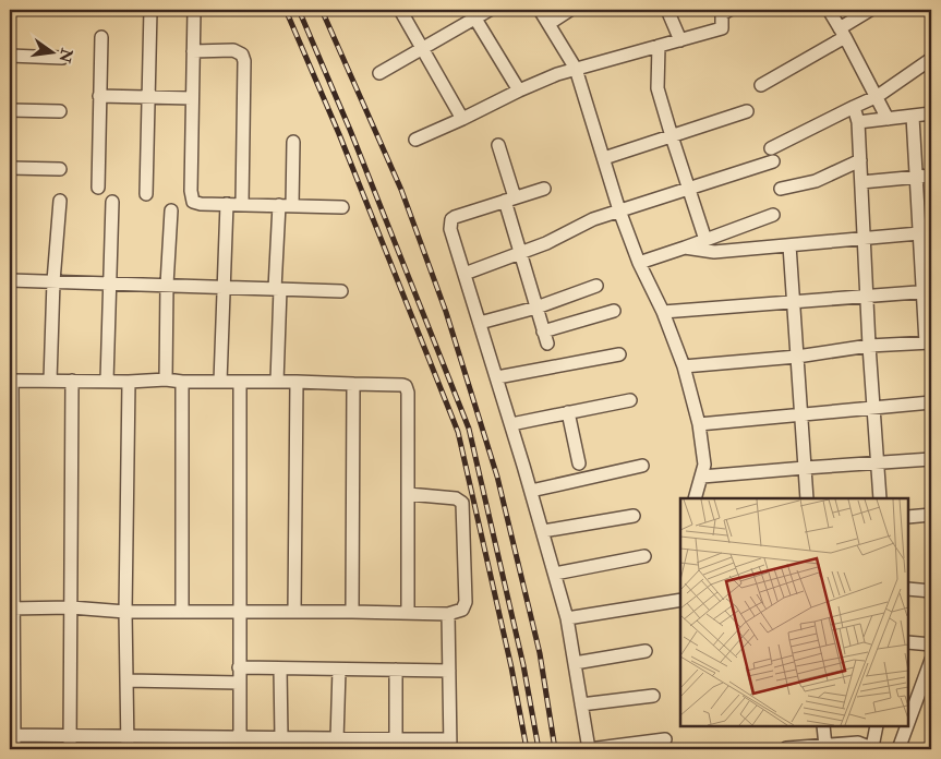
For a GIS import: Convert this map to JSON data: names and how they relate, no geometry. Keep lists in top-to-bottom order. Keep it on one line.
{"north":"right"}
